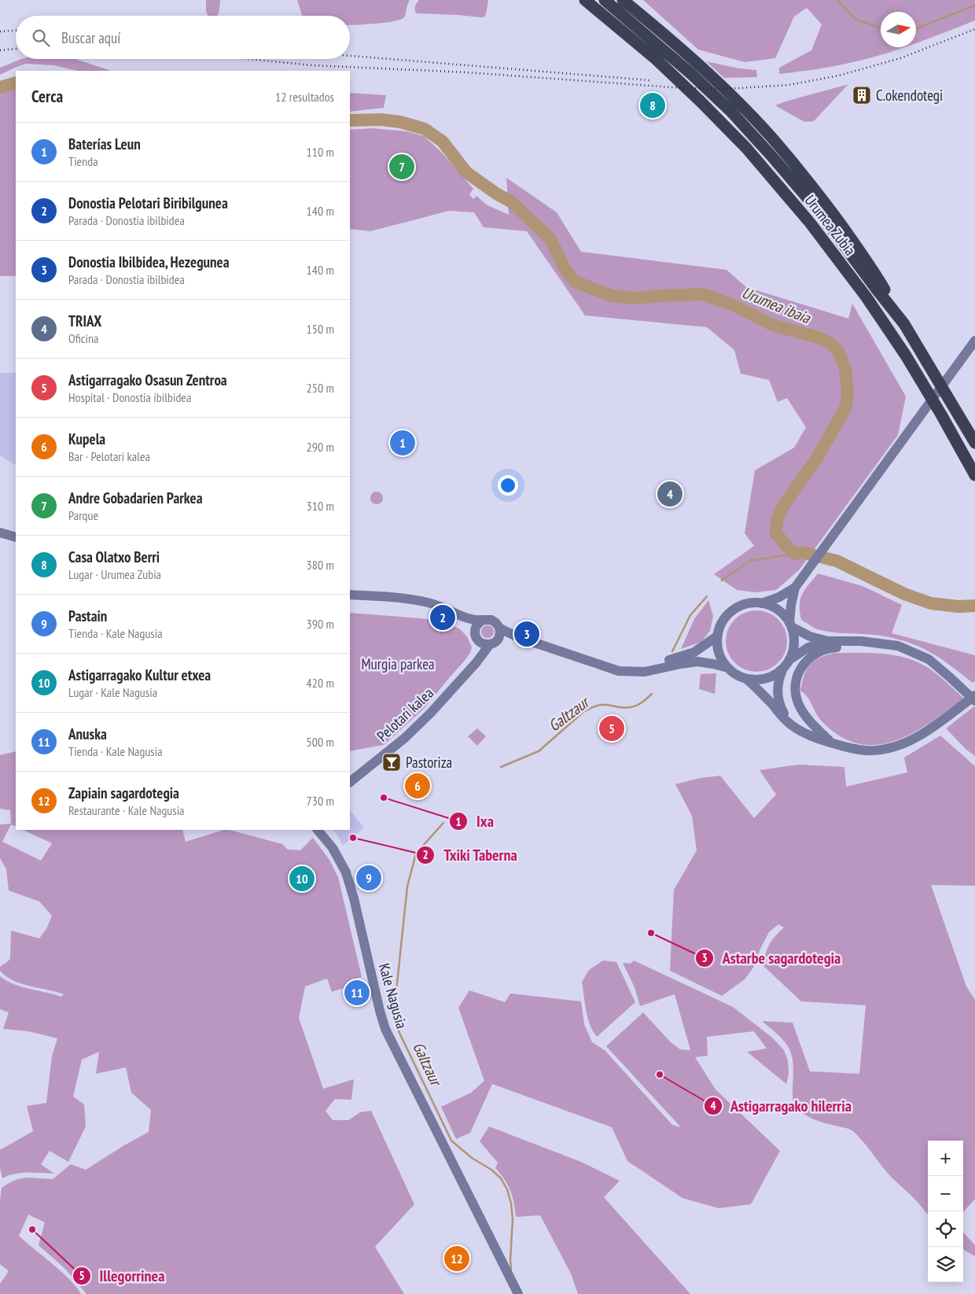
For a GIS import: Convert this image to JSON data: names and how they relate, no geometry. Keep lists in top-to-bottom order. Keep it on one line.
{"streets":{"highway":["Urumea Zubia"],"main road":["Pelotari kalea","Kale Nagusia"]},"water":["Urumea ibaia","Galtzaur"],"parks":["Murgia parkea"],"places":{"building":["C.okendotegi"],"bar":["Pastoriza"],"other":["Ixa","Txiki Taberna","Astarbe sagardotegia","Astigarragako hilerria","Illegorrinea"]},"north":"right","page":{"search":"Buscar aquí","heading":["Cerca","12 resultados"],"pins":["8","7","1","4","2","3","5","6","9","10","11","12"],"list":[{"mark":"1","name":"Baterías Leun","note":"Tienda","value":"110 m"},{"mark":"2","name":"Donostia Pelotari Biribilgunea","note":"Parada · Donostia ibilbidea","value":"140 m"},{"mark":"3","name":"Donostia Ibilbidea, Hezegunea","note":"Parada · Donostia ibilbidea","value":"140 m"},{"mark":"4","name":"TRIAX","note":"Oficina","value":"150 m"},{"mark":"5","name":"Astigarragako Osasun Zentroa","note":"Hospital · Donostia ibilbidea","value":"250 m"},{"mark":"6","name":"Kupela","note":"Bar · Pelotari kalea","value":"290 m"},{"mark":"7","name":"Andre Gobadarien Parkea","note":"Parque","value":"310 m"},{"mark":"8","name":"Casa Olatxo Berri","note":"Lugar · Urumea Zubia","value":"380 m"},{"mark":"9","name":"Pastain","note":"Tienda · Kale Nagusia","value":"390 m"},{"mark":"10","name":"Astigarragako Kultur etxea","note":"Lugar · Kale Nagusia","value":"420 m"},{"mark":"11","name":"Anuska","note":"Tienda · Kale Nagusia","value":"500 m"},{"mark":"12","name":"Zapiain sagardotegia","note":"Restaurante · Kale Nagusia","value":"730 m"}],"map_buttons":["+","−"]}}
